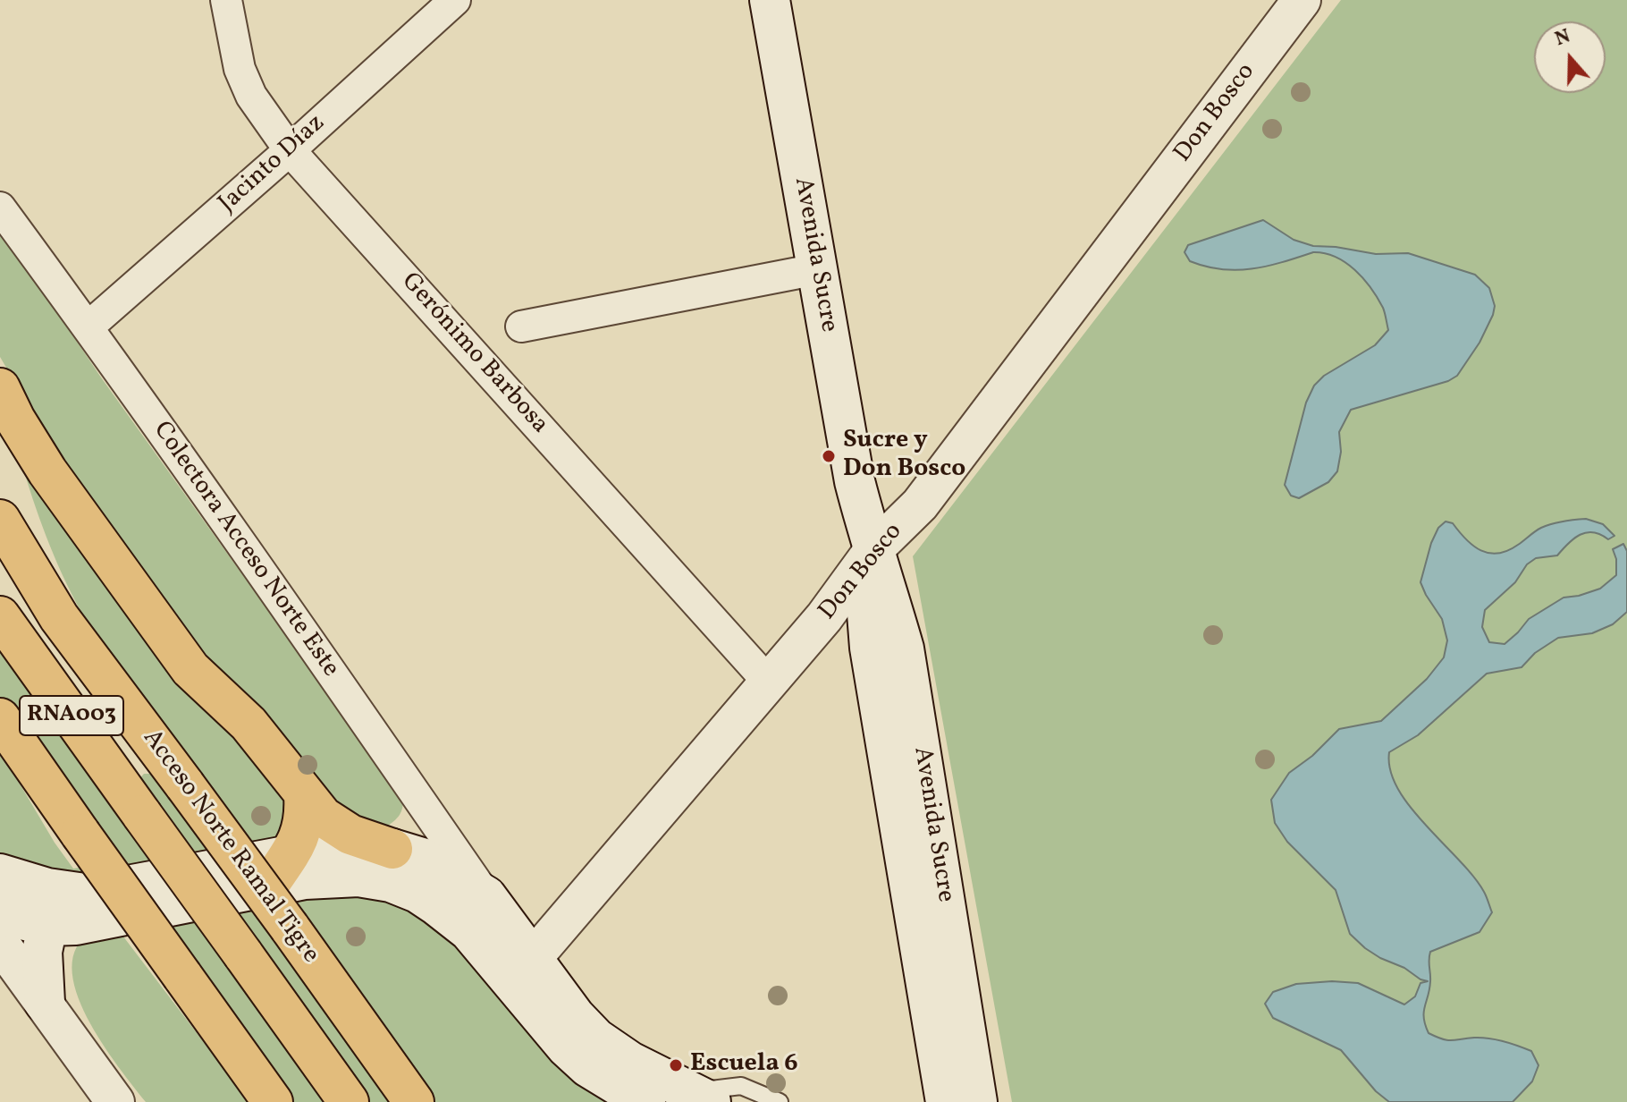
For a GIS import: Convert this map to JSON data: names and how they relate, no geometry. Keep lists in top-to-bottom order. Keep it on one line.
{"streets":{"highway":["RNA003","Acceso Norte Ramal Tigre"],"main road":["Avenida Sucre"],"street":["Don Bosco","Jacinto Díaz","Gerónimo Barbosa","Colectora Acceso Norte Este"]},"crossings":[["Don Bosco","Avenida Sucre"],["Don Bosco","Gerónimo Barbosa"],["Jacinto Díaz","Gerónimo Barbosa"],["Jacinto Díaz","Colectora Acceso Norte Este"]],"places":["Sucre y Don Bosco","Escuela 6"],"north":"top"}
